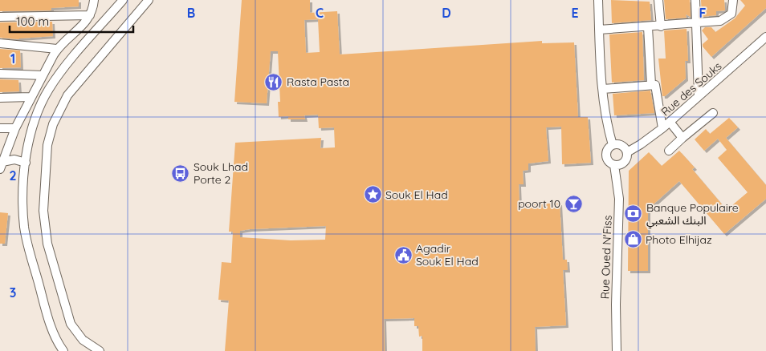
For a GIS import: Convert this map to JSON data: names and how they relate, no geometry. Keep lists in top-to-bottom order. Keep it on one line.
{"streets":{"street":["Rue des Souks","Rue Oued N'Fiss"]},"crossings":[["Rue des Souks","Rue Oued N'Fiss"]],"places":{"restaurant":["Rasta Pasta"],"bus stop":["Souk Lhad Porte 2"],"place":["Souk El Had"],"bar":["poort 10"],"bank":["Banque Populaire البنك الشعبي"],"shop":["Photo Elhijaz"],"public building":["Agadir Souk El Had"]},"scale_bar":"100 m","grid":{"columns":["B","C","D","E","F"],"rows":["1","2","3"]}}
